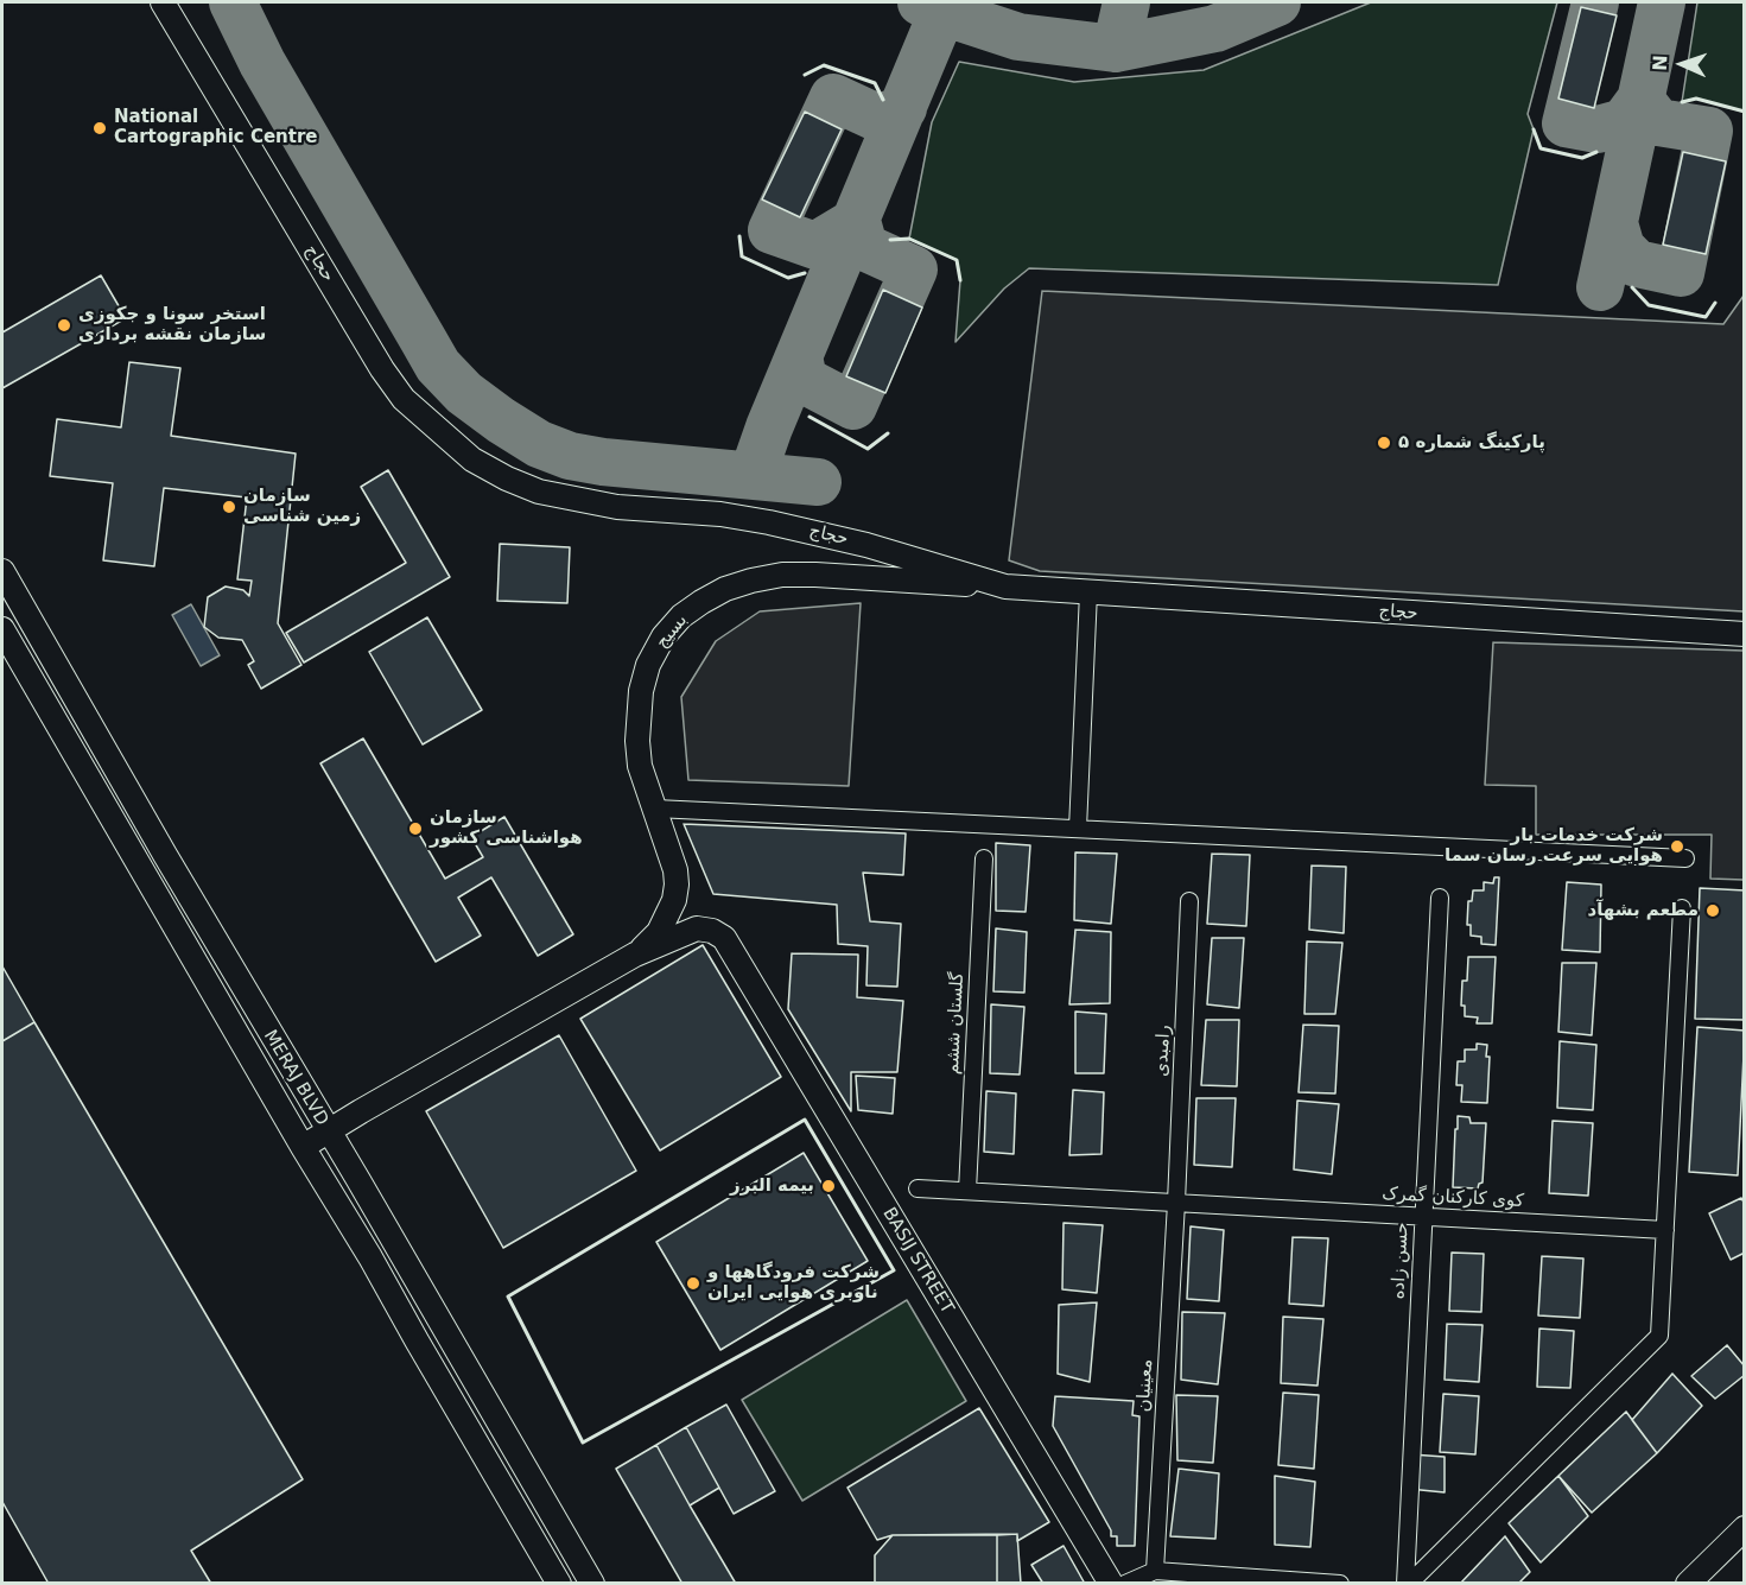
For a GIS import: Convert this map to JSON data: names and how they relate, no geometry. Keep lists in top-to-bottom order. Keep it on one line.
{"streets":{"main road":["حجاج","بسیج","MERAJ BLVD","BASIJ STREET"],"street":["گلستان ششم","رامبدی","کوی کارکنان گمرک","حسن زاده","معینیان"]},"crossings":[["حجاج","بسیج"],["بسیج","BASIJ STREET"],["گلستان ششم","کوی کارکنان گمرک"],["رامبدی","کوی کارکنان گمرک"],["رامبدی","معینیان"],["کوی کارکنان گمرک","حسن زاده"],["کوی کارکنان گمرک","معینیان"]],"places":["National Cartographic Centre","استخر سونا و جکوزی سازمان نقشه برداری","پارکینگ شماره ۵","سازمان زمین شناسی","سازمان هواشناسی کشور","شرکت خدمات بار هوایی سرعت رسان سما","مطعم بشهآد","بیمه البرز","شرکت فرودگاهها و ناوبری هوایی ایران"],"north":"left"}
